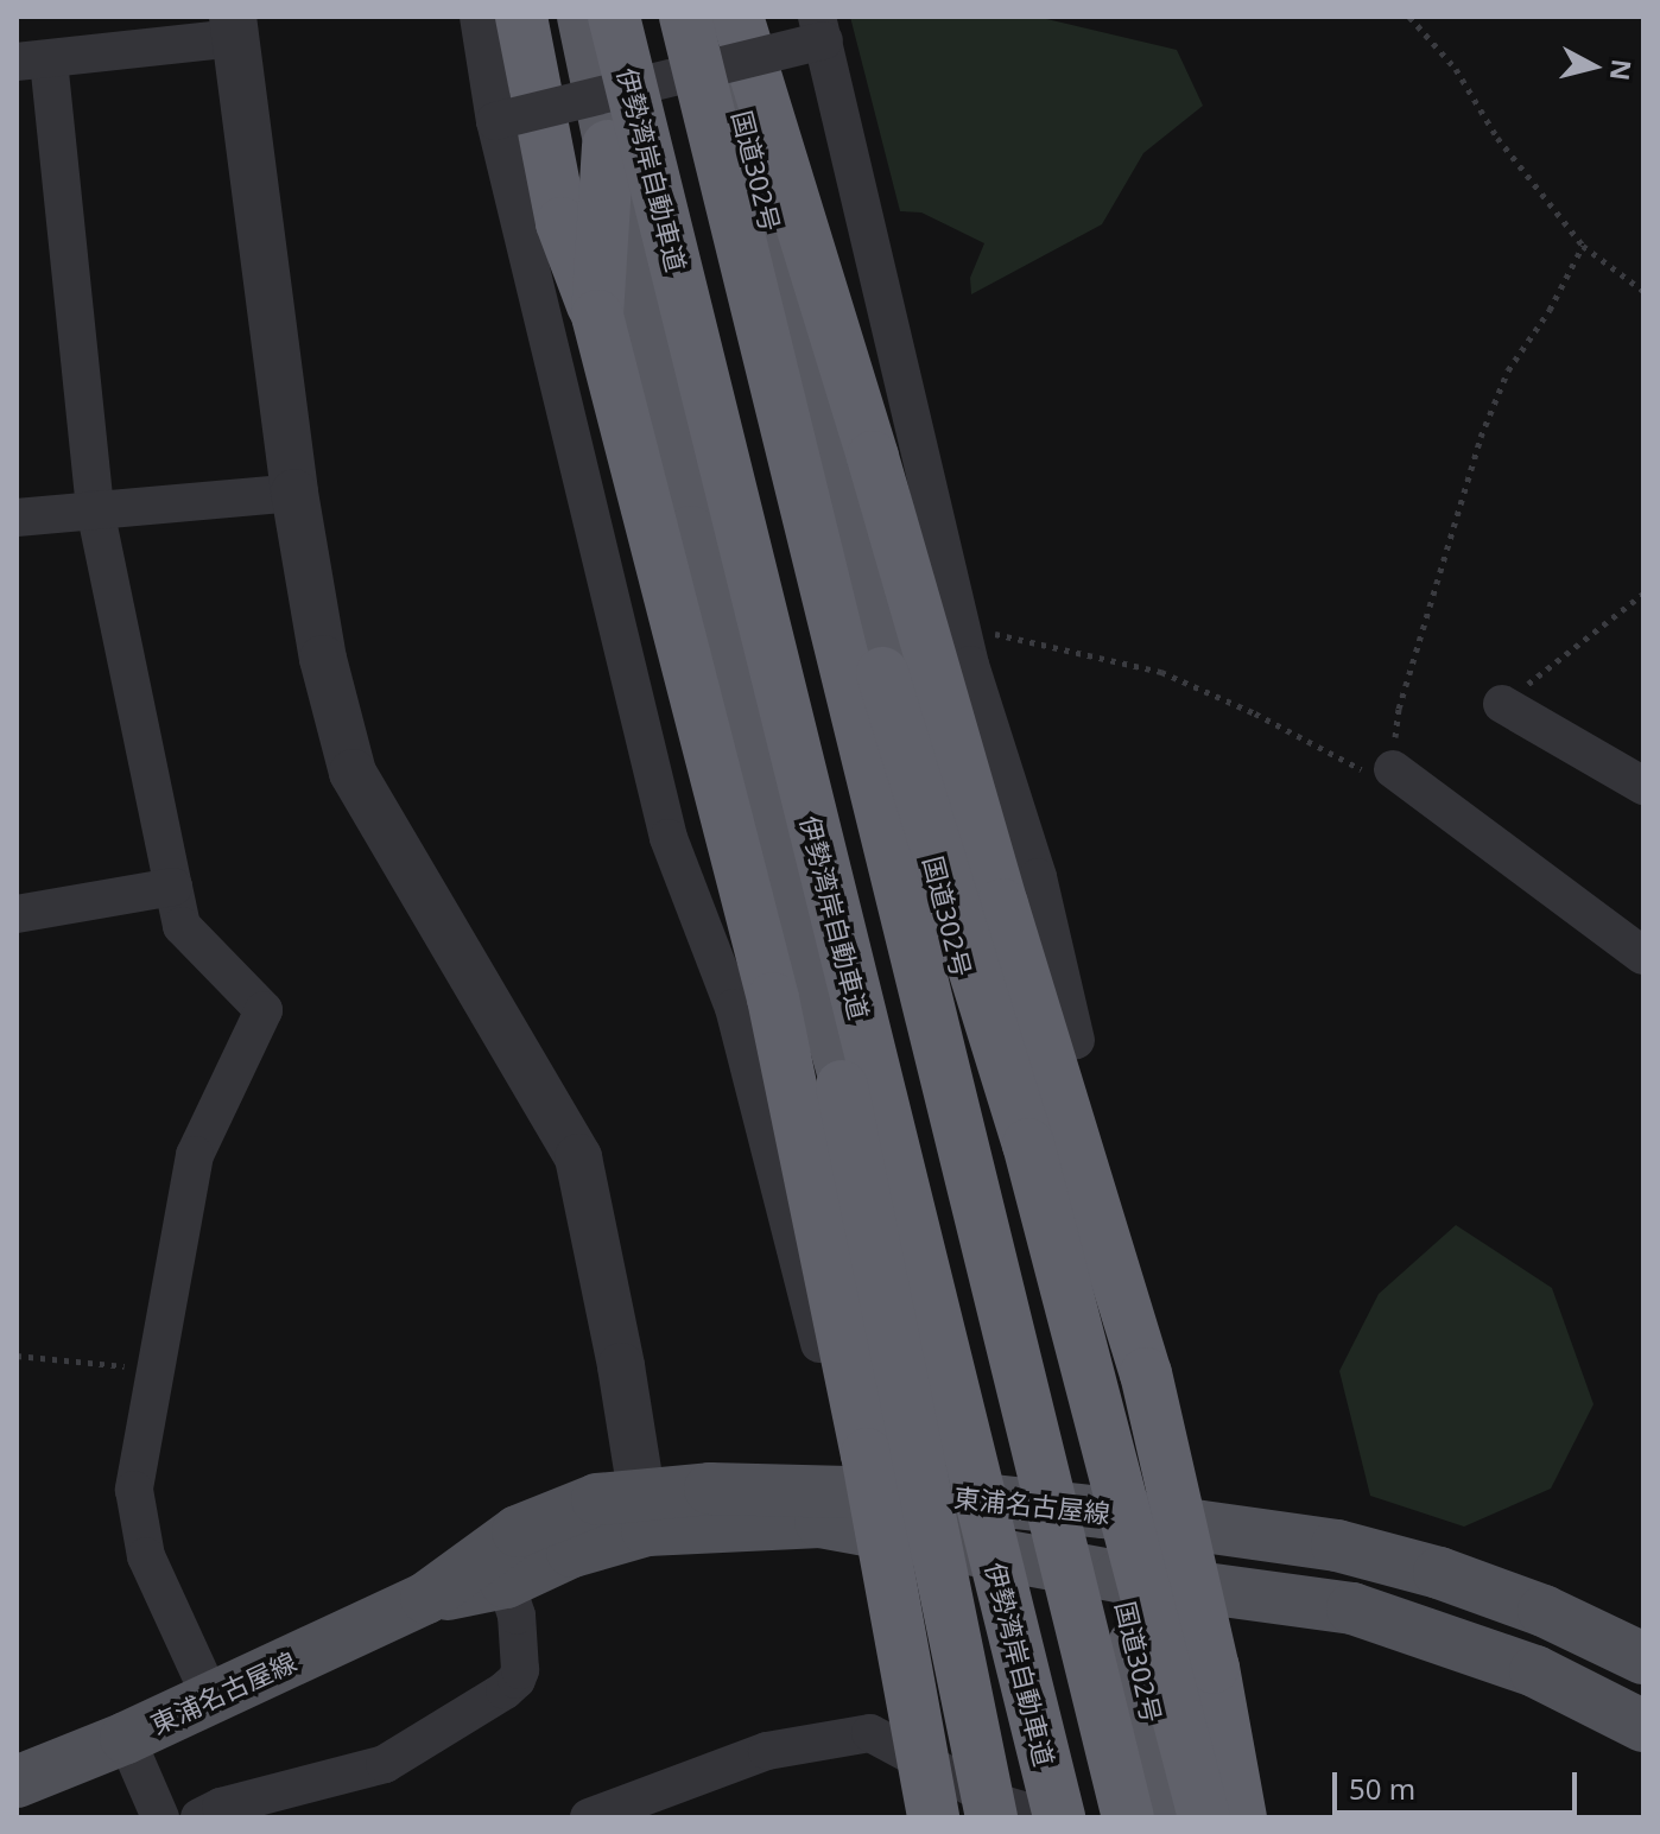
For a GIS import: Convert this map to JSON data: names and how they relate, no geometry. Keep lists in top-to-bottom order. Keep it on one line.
{"streets":{"highway":["伊勢湾岸自動車道","国道302号"],"main road":["東浦名古屋線"]},"crossings":[["国道302号","東浦名古屋線"]],"scale_bar":"50 m","north":"right"}
